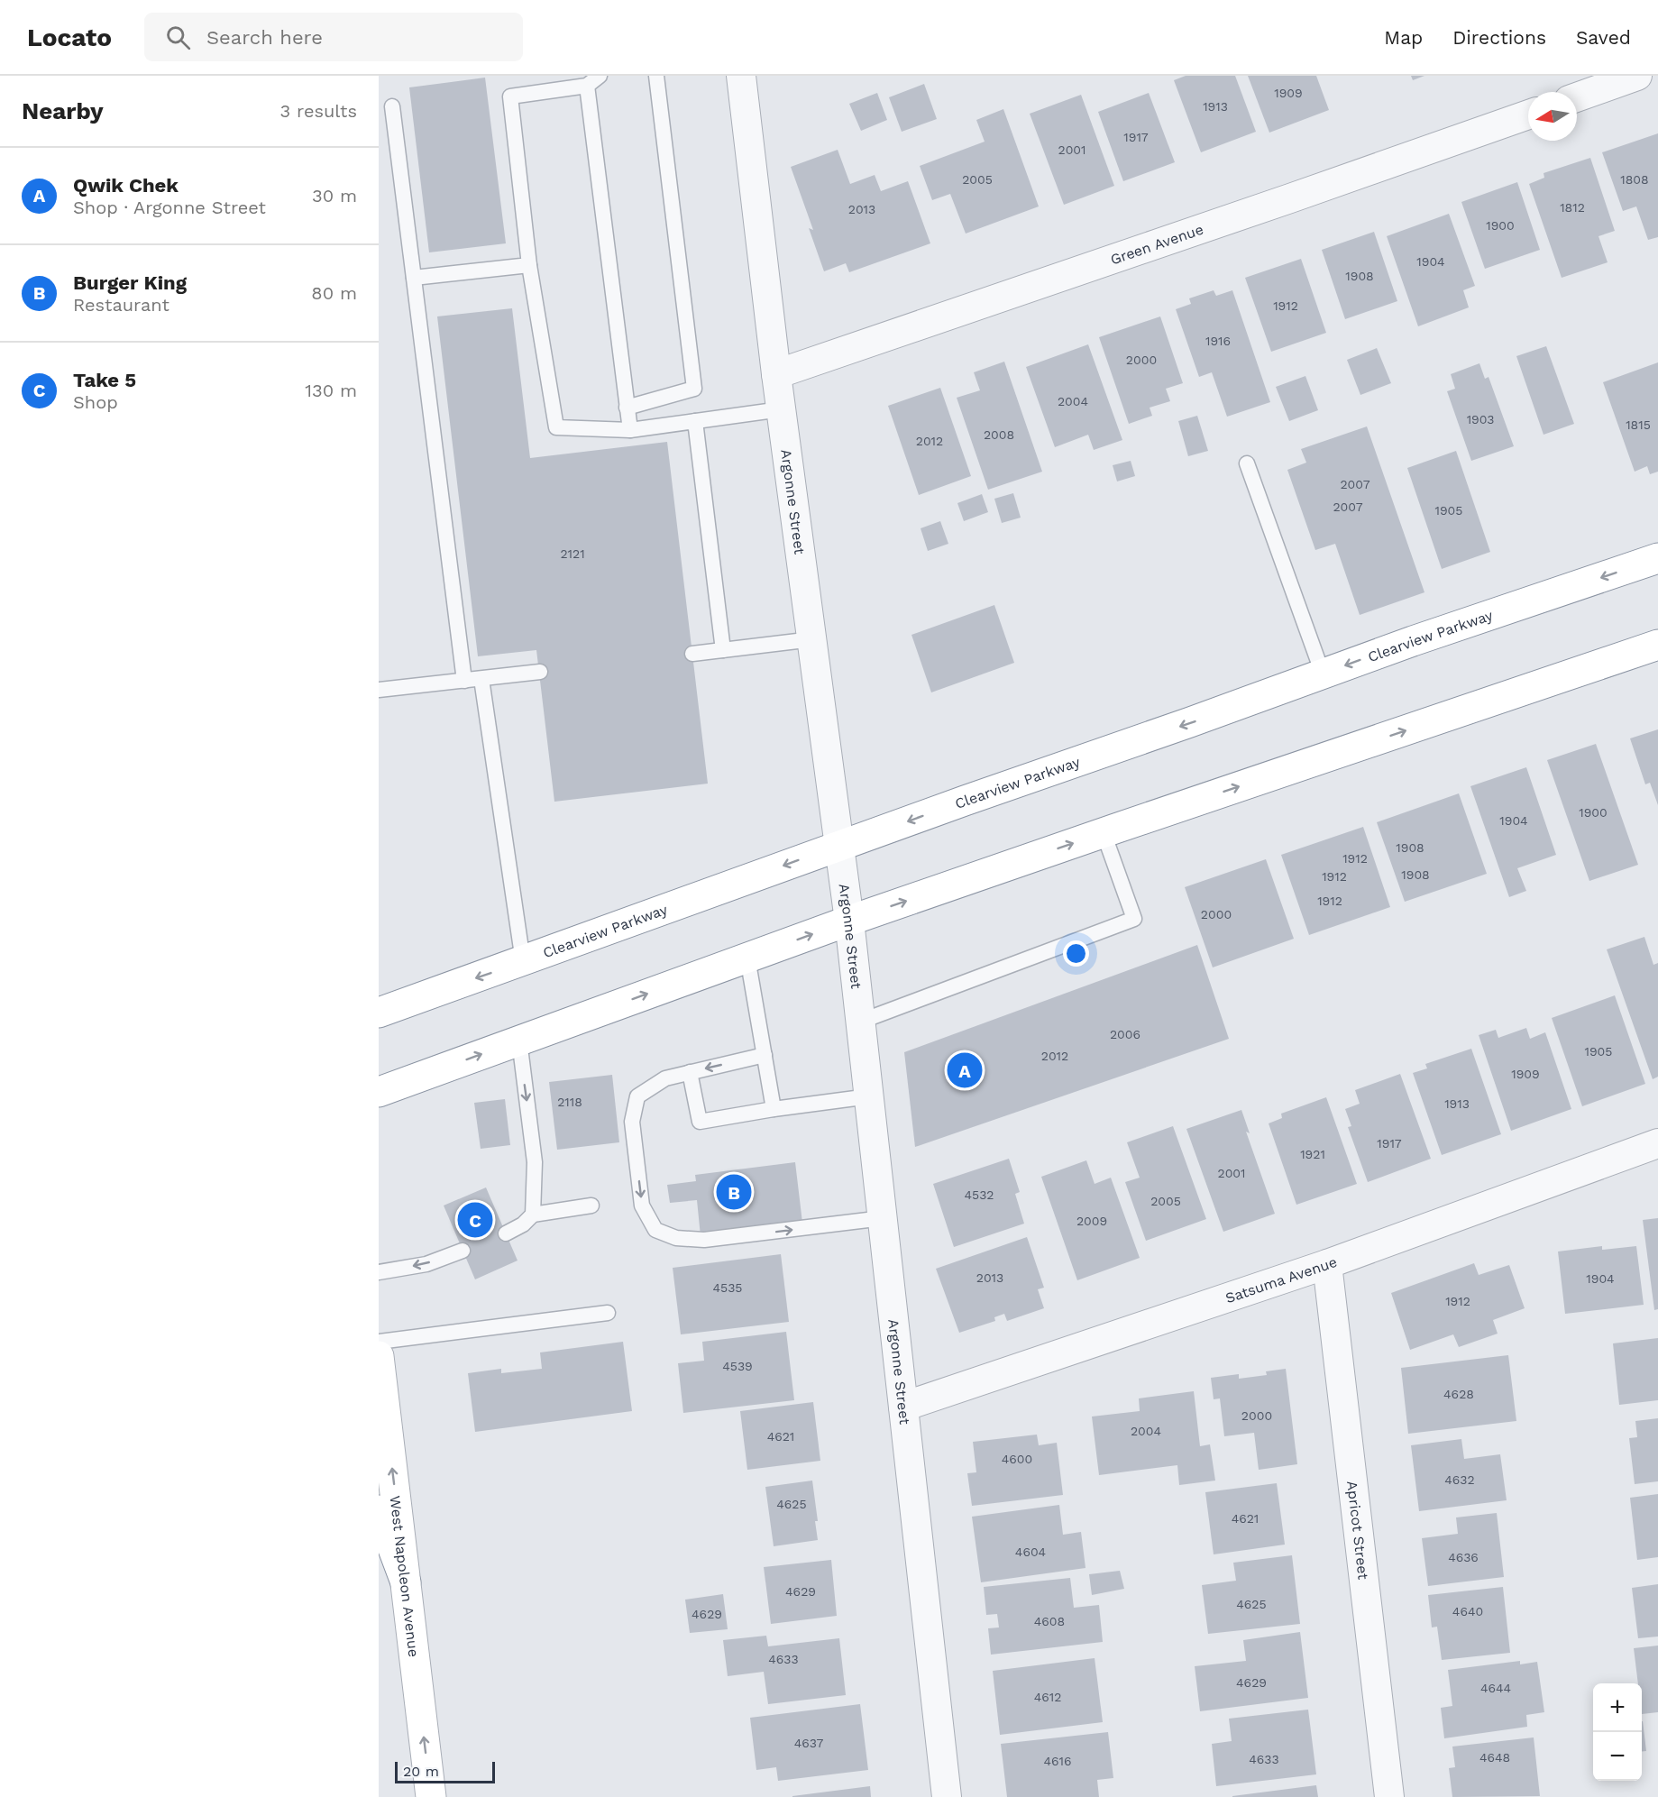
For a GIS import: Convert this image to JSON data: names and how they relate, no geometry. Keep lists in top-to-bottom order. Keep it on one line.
{"streets":{"main road":["Clearview Parkway","West Napoleon Avenue"],"street":["Green Avenue","Argonne Street","Satsuma Avenue","Apricot Street"]},"crossings":[["Green Avenue","Argonne Street"],["Argonne Street","Clearview Parkway"],["Argonne Street","Satsuma Avenue"],["Satsuma Avenue","Apricot Street"]],"one_way":["West Napoleon Avenue"],"house_numbers":["1909","1913","1917","2001","2005","1808","1812","2013","1900","1904","1908","1912","1916","2000","2004","1903","1815","2008","2012","2007","2007","1905","2121","1900","1904","1908","1912","1908","1912","1912","2000","2006","1905","2012","1909","2118","1913","1917","1921","2001","4532","2005","2009","2013","1904","4535","1912","4539","4628","2000","2004","4621","4600","4632","4625","4621","4604","4636","4629","4625","4640","4629","4608","4633","4629","4644","4612","4637","4648","4633","4616"],"scale_bar":"20 m","north":"left","page":{"header":"Locato","search":"Search here","nav":["Map","Directions","Saved"],"heading":["Nearby","3 results"],"list":[{"mark":"A","name":"Qwik Chek","note":"Shop · Argonne Street","value":"30 m"},{"mark":"B","name":"Burger King","note":"Restaurant","value":"80 m"},{"mark":"C","name":"Take 5","note":"Shop","value":"130 m"}],"pins":["A","B","C"],"map_buttons":["+","−"],"scale":"20 m"}}
